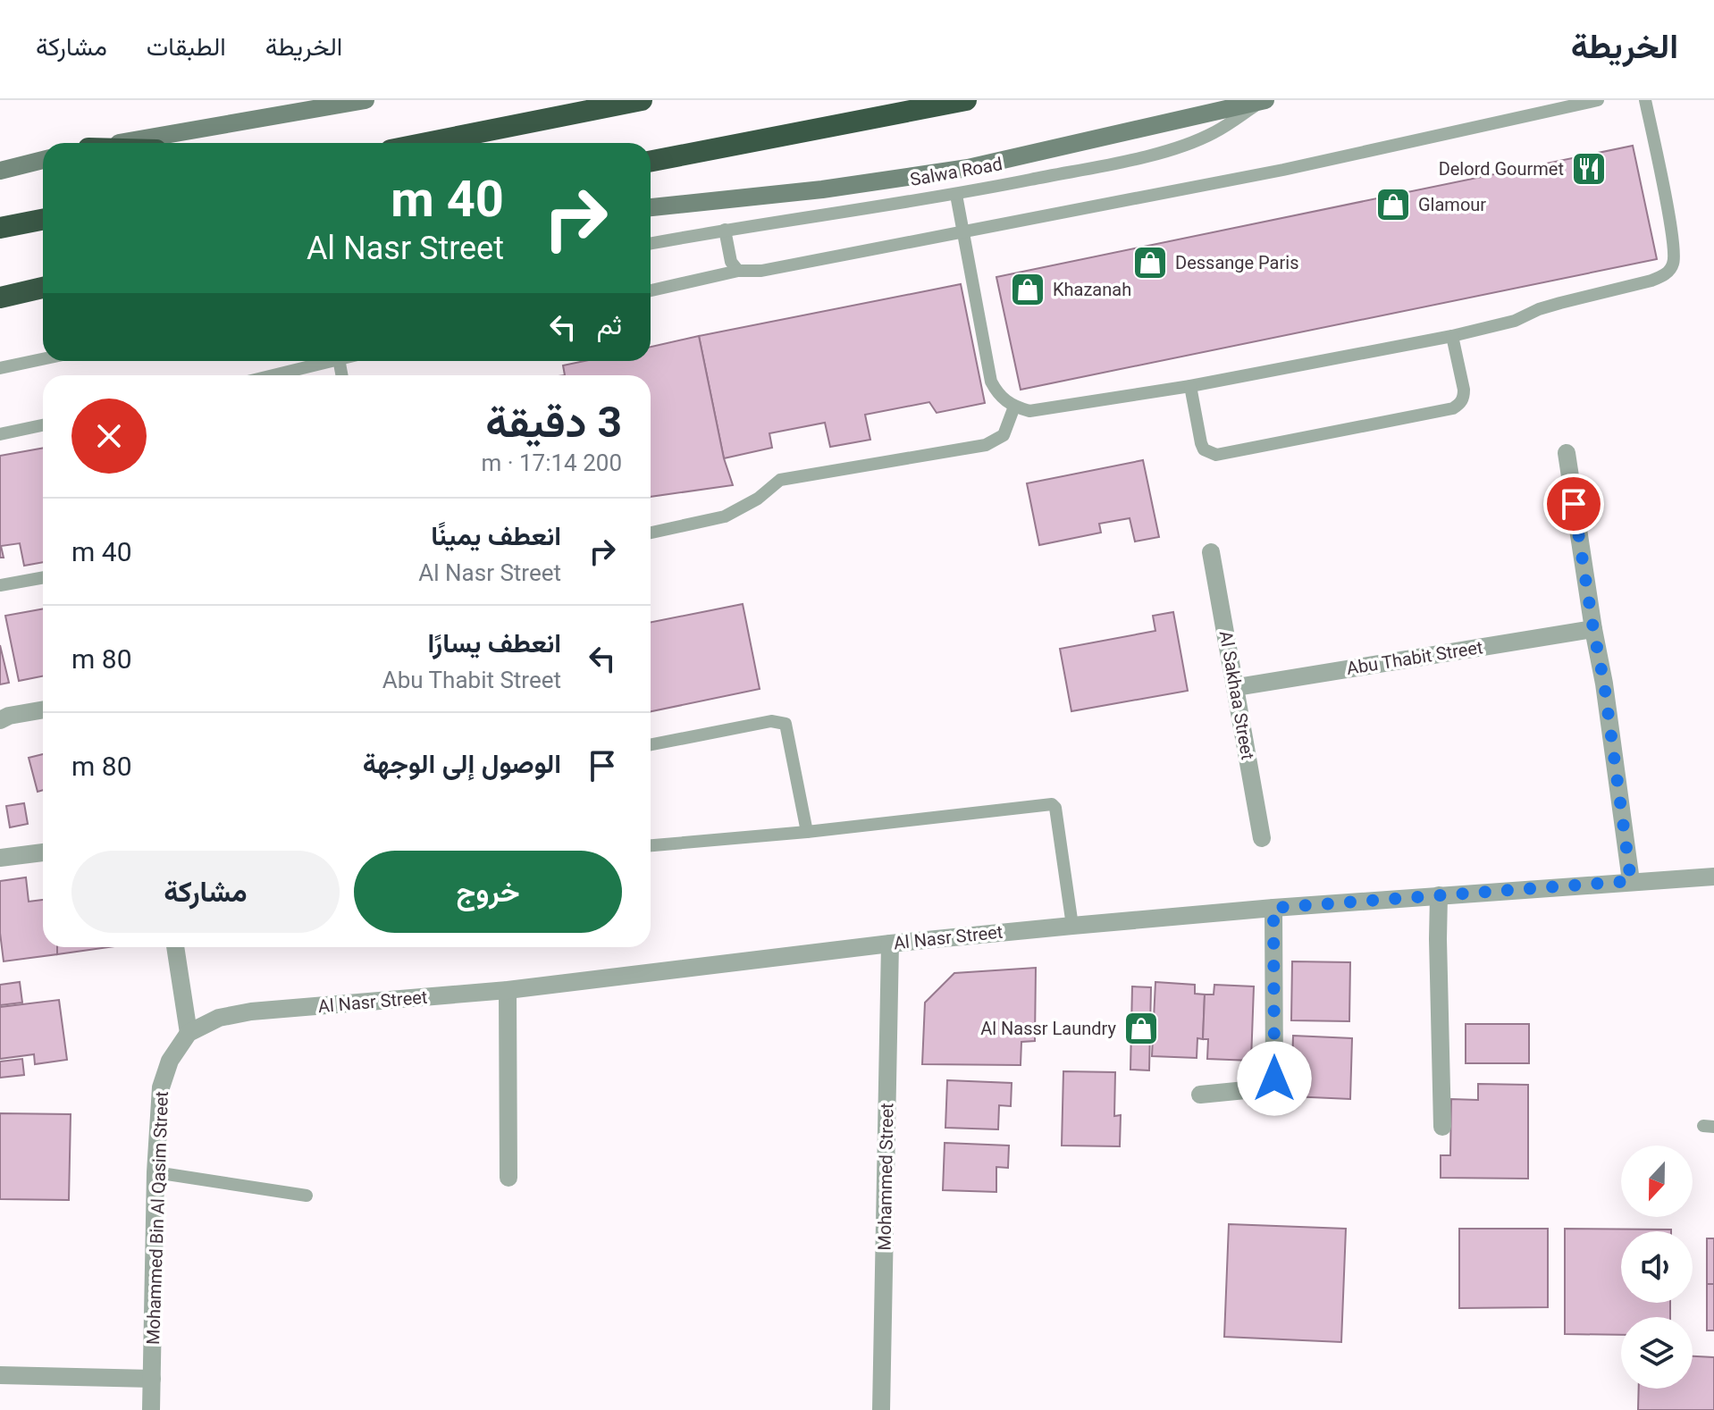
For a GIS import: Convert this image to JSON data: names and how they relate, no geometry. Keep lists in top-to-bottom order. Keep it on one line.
{"streets":{"main road":["Salwa Road"],"street":["Abu Thabit Street","Al Sakhaa Street","Al Nasr Street","Mohammed Street","Mohammed Bin Al Qasim Street"]},"crossings":[["Abu Thabit Street","Al Sakhaa Street"],["Al Nasr Street","Mohammed Street"],["Al Nasr Street","Mohammed Bin Al Qasim Street"]],"places":{"restaurant":["Delord Gourmet"],"shop":["Glamour","Dessange Paris","Khazanah","Al Nassr Laundry"]},"north":"bottom","page":{"header":"الخريطة","nav":["الخريطة","الطبقات","مشاركة"],"turn":["40 m","Al Nasr Street"],"then":"ثم","heading":["3 دقيقة","200 m · 17:14"],"list":[{"name":"انعطف يمينًا","note":"Al Nasr Street","value":"40 m"},{"name":"انعطف يسارًا","note":"Abu Thabit Street","value":"80 m"},{"name":"الوصول إلى الوجهة","value":"80 m"}],"buttons":["خروج","مشاركة"]}}
